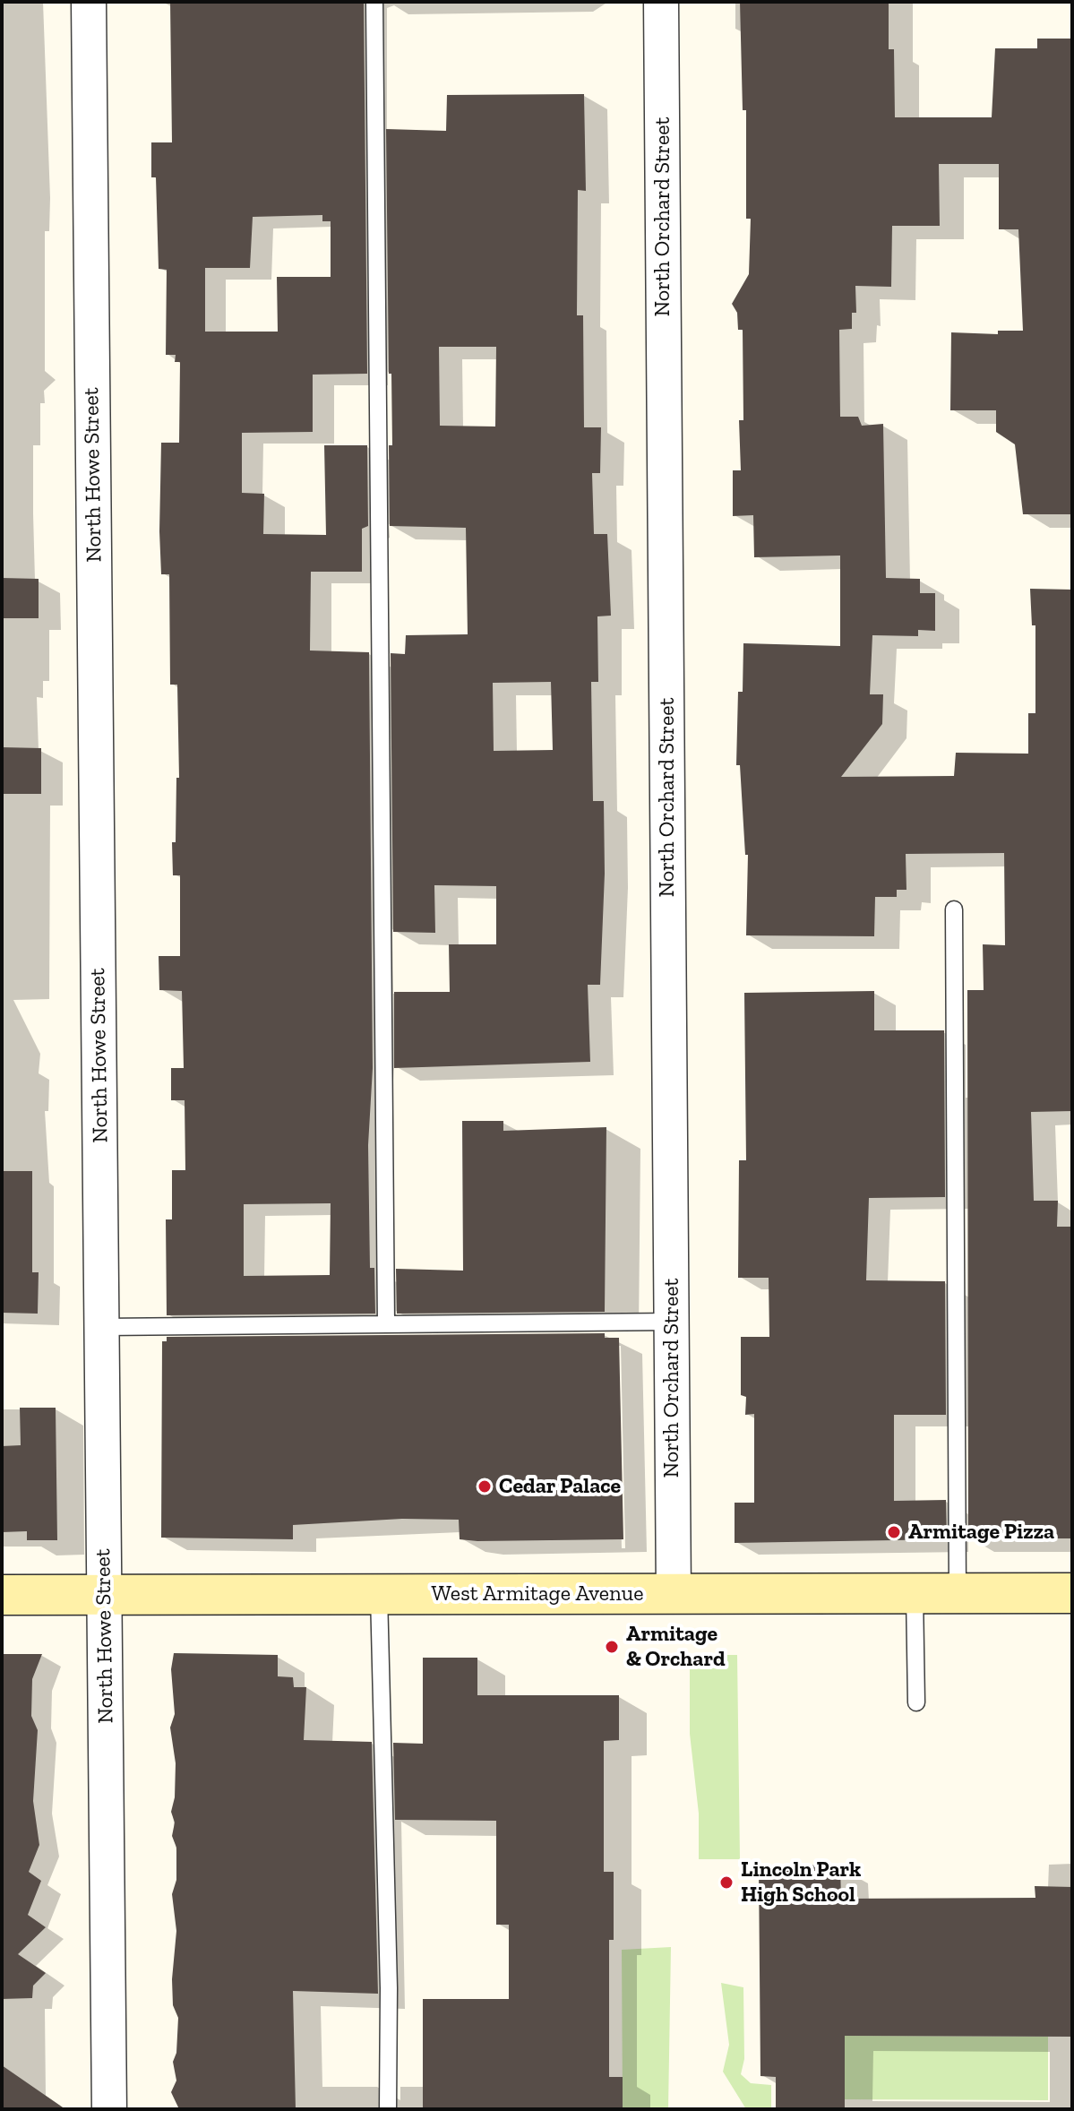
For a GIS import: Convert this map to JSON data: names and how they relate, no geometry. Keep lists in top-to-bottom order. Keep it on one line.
{"streets":{"street":["North Orchard Street","North Howe Street","West Armitage Avenue"]},"crossings":[["North Orchard Street","West Armitage Avenue"],["North Howe Street","West Armitage Avenue"]],"places":["Cedar Palace","Armitage Pizza","Armitage & Orchard","Lincoln Park High School"]}
